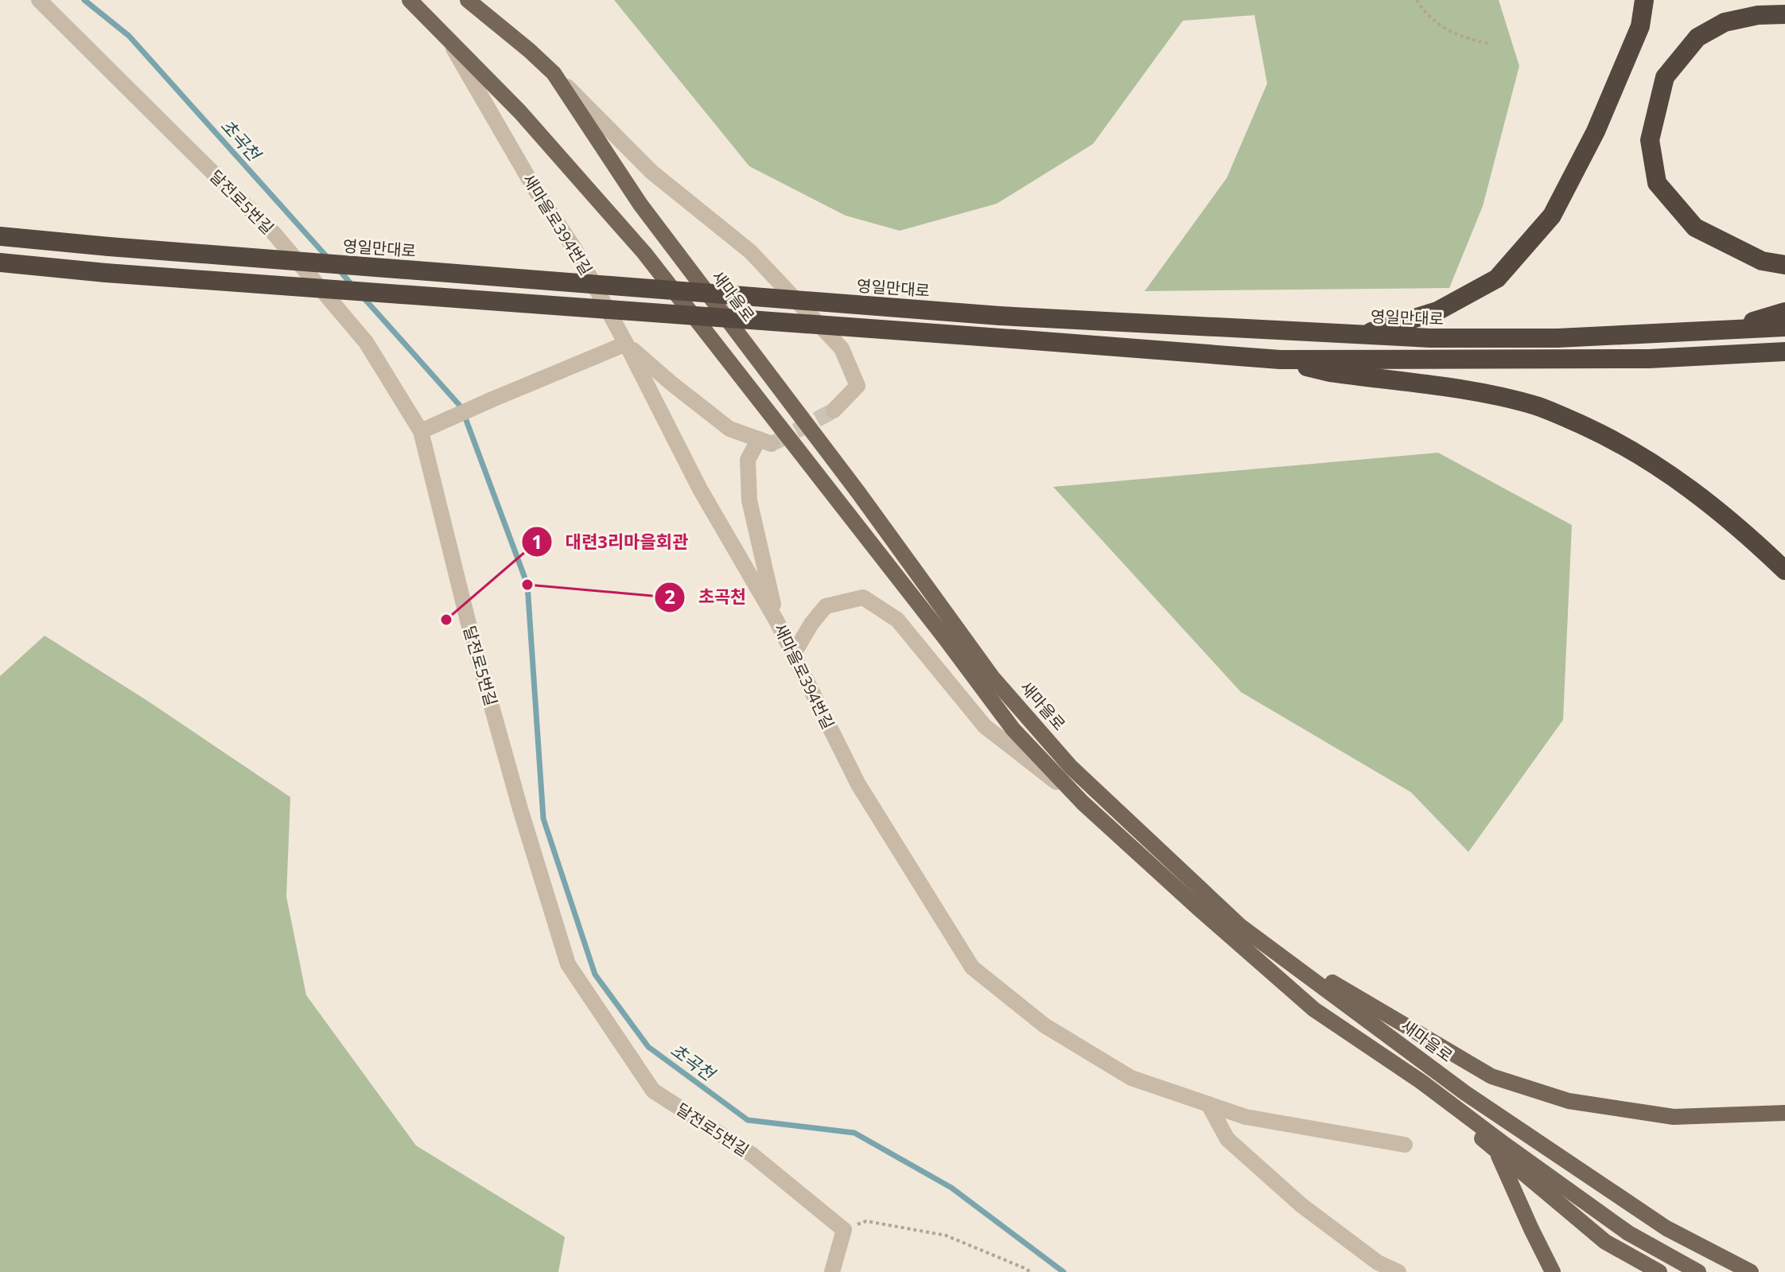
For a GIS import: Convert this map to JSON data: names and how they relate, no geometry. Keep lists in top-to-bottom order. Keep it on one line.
{"streets":{"highway":["영일만대로"],"main road":["새마을로"],"street":["달전로5번길","새마을로394번길"]},"water":["초곡천"],"places":["초곡천","대련3리마을회관"]}
